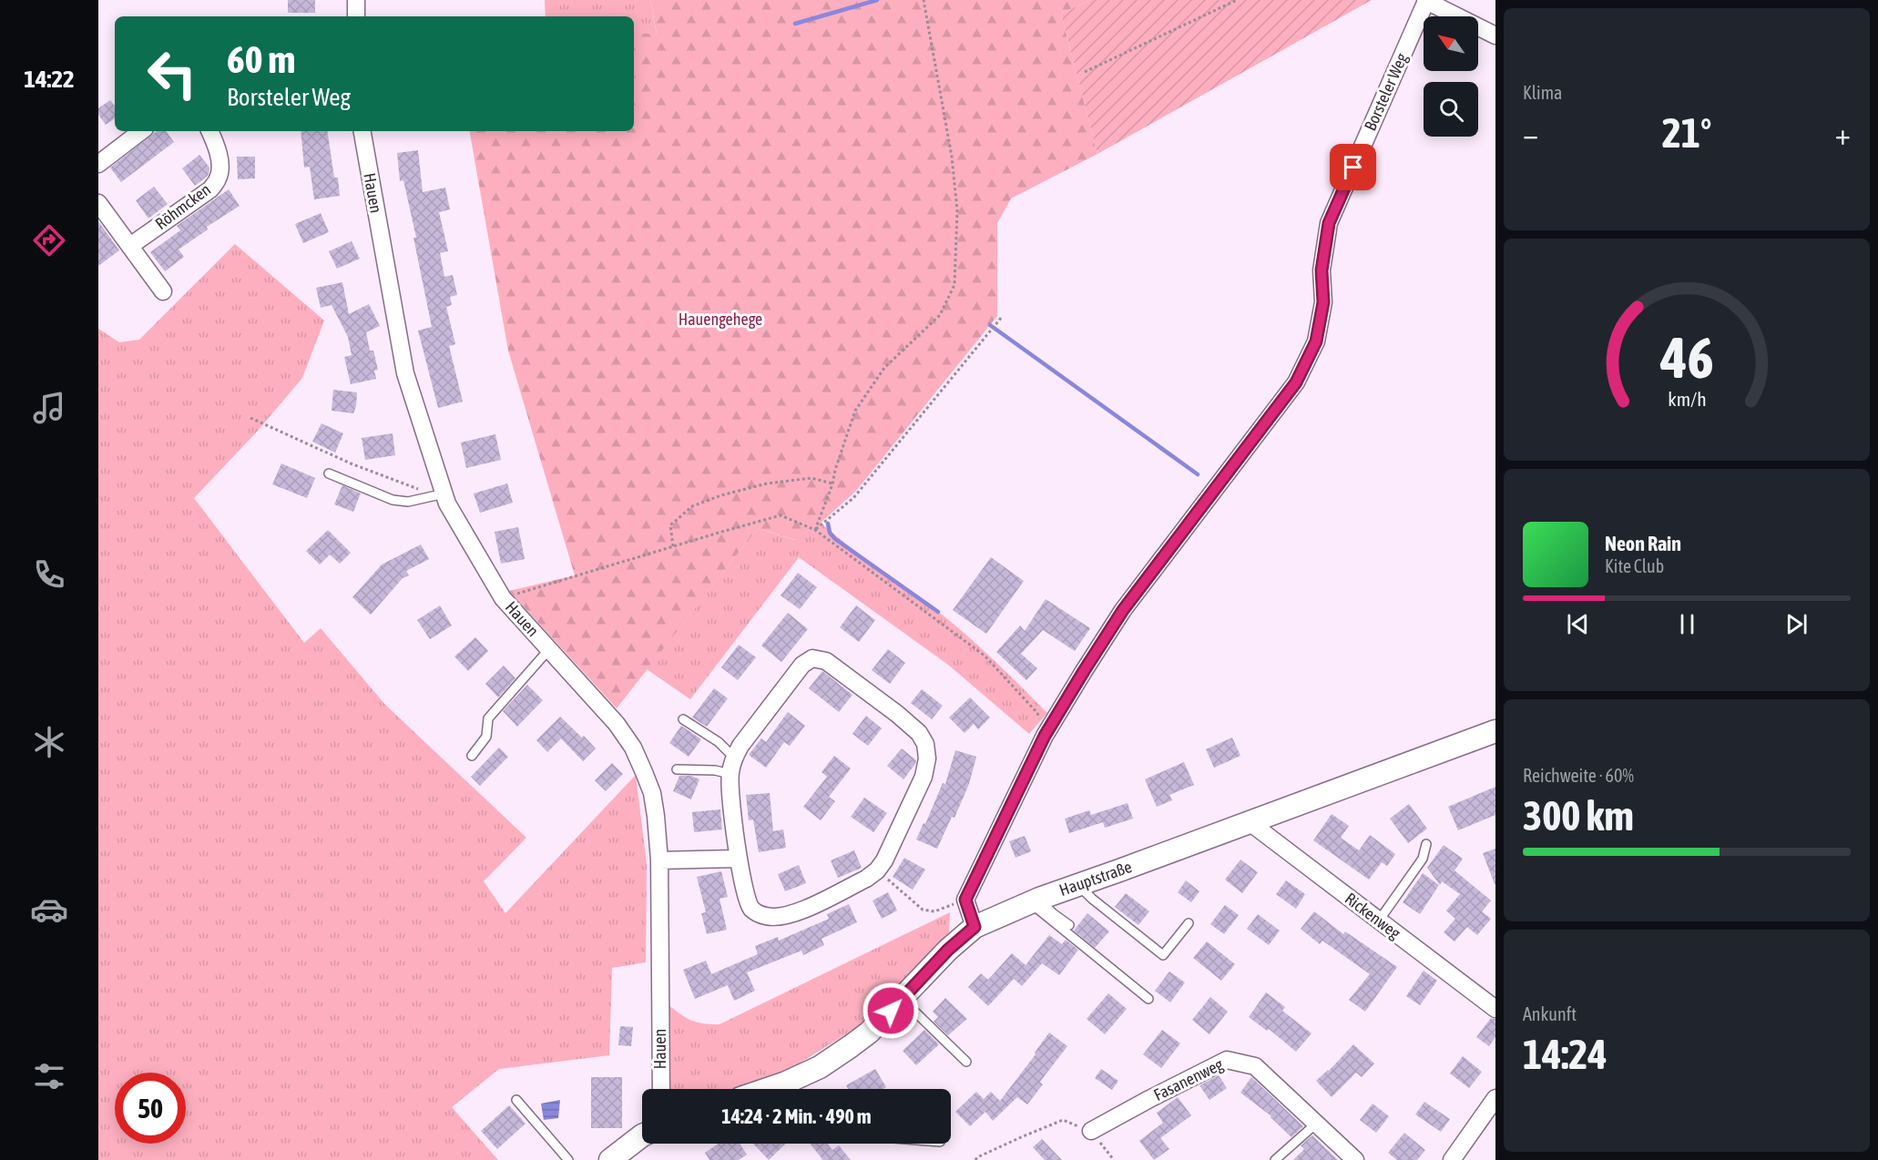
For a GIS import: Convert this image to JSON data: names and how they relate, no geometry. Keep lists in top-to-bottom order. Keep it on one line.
{"streets":{"main road":["Hauptstraße"],"street":["Borsteler Weg","Hauen","Röhmcken","Rickenweg","Fasanenweg"]},"crossings":[["Hauptstraße","Rickenweg"]],"parks":["Hauengehege"],"north":"top left","page":{"tabs":"14:22","tile":["Klima",["Reichweite · 60%","300 km"],["Ankunft","14:24"]],"turn":["60 m","Borsteler Weg"],"heat":["−","21°","+"],"song":["Neon Rain","Kite Club"],"limit":"50","trip":"14:24 · 2 Min. · 490 m","gauge":["46","km/h"]}}
